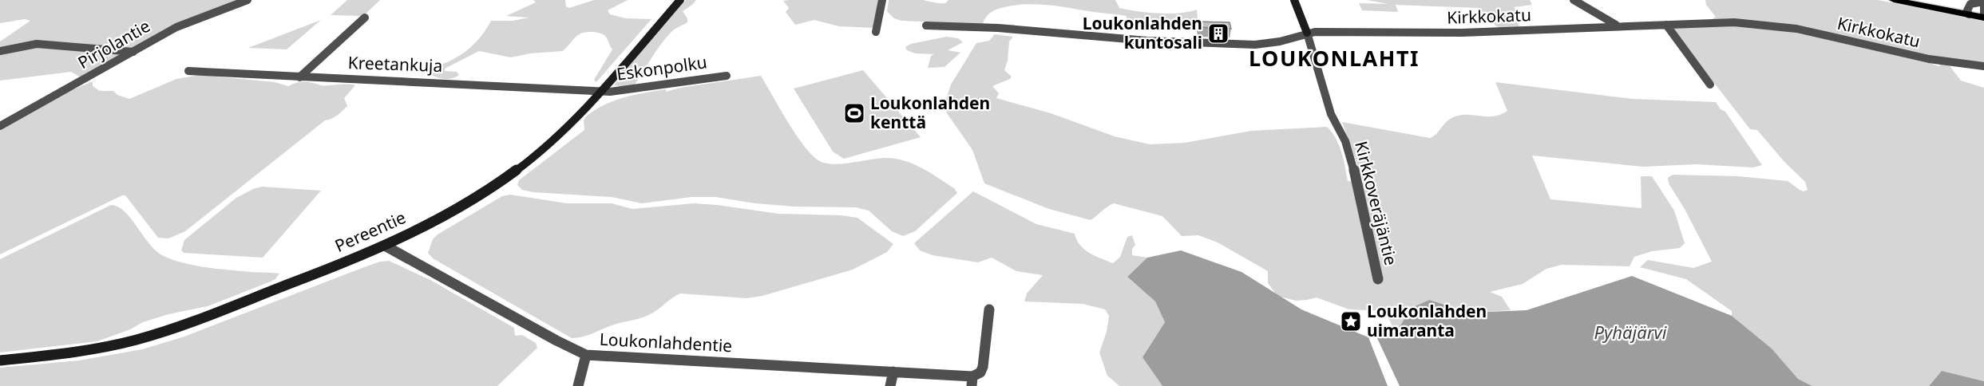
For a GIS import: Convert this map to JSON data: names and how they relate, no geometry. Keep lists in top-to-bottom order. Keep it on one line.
{"streets":{"street":["Kirkkokatu","Pirjolantie","Kreetankuja","Eskonpolku","Kirkkoveräjäntie","Pereentie","Loukonlahdentie"]},"crossings":[["Kirkkokatu","Kirkkoveräjäntie"],["Kreetankuja","Eskonpolku"],["Kreetankuja","Pereentie"],["Eskonpolku","Pereentie"],["Pereentie","Loukonlahdentie"]],"districts":["LOUKONLAHTI"],"water":["Pyhäjärvi"],"places":{"building":["Loukonlahden kuntosali"],"sports":["Loukonlahden kenttä"],"place":["Loukonlahden uimaranta"]}}
